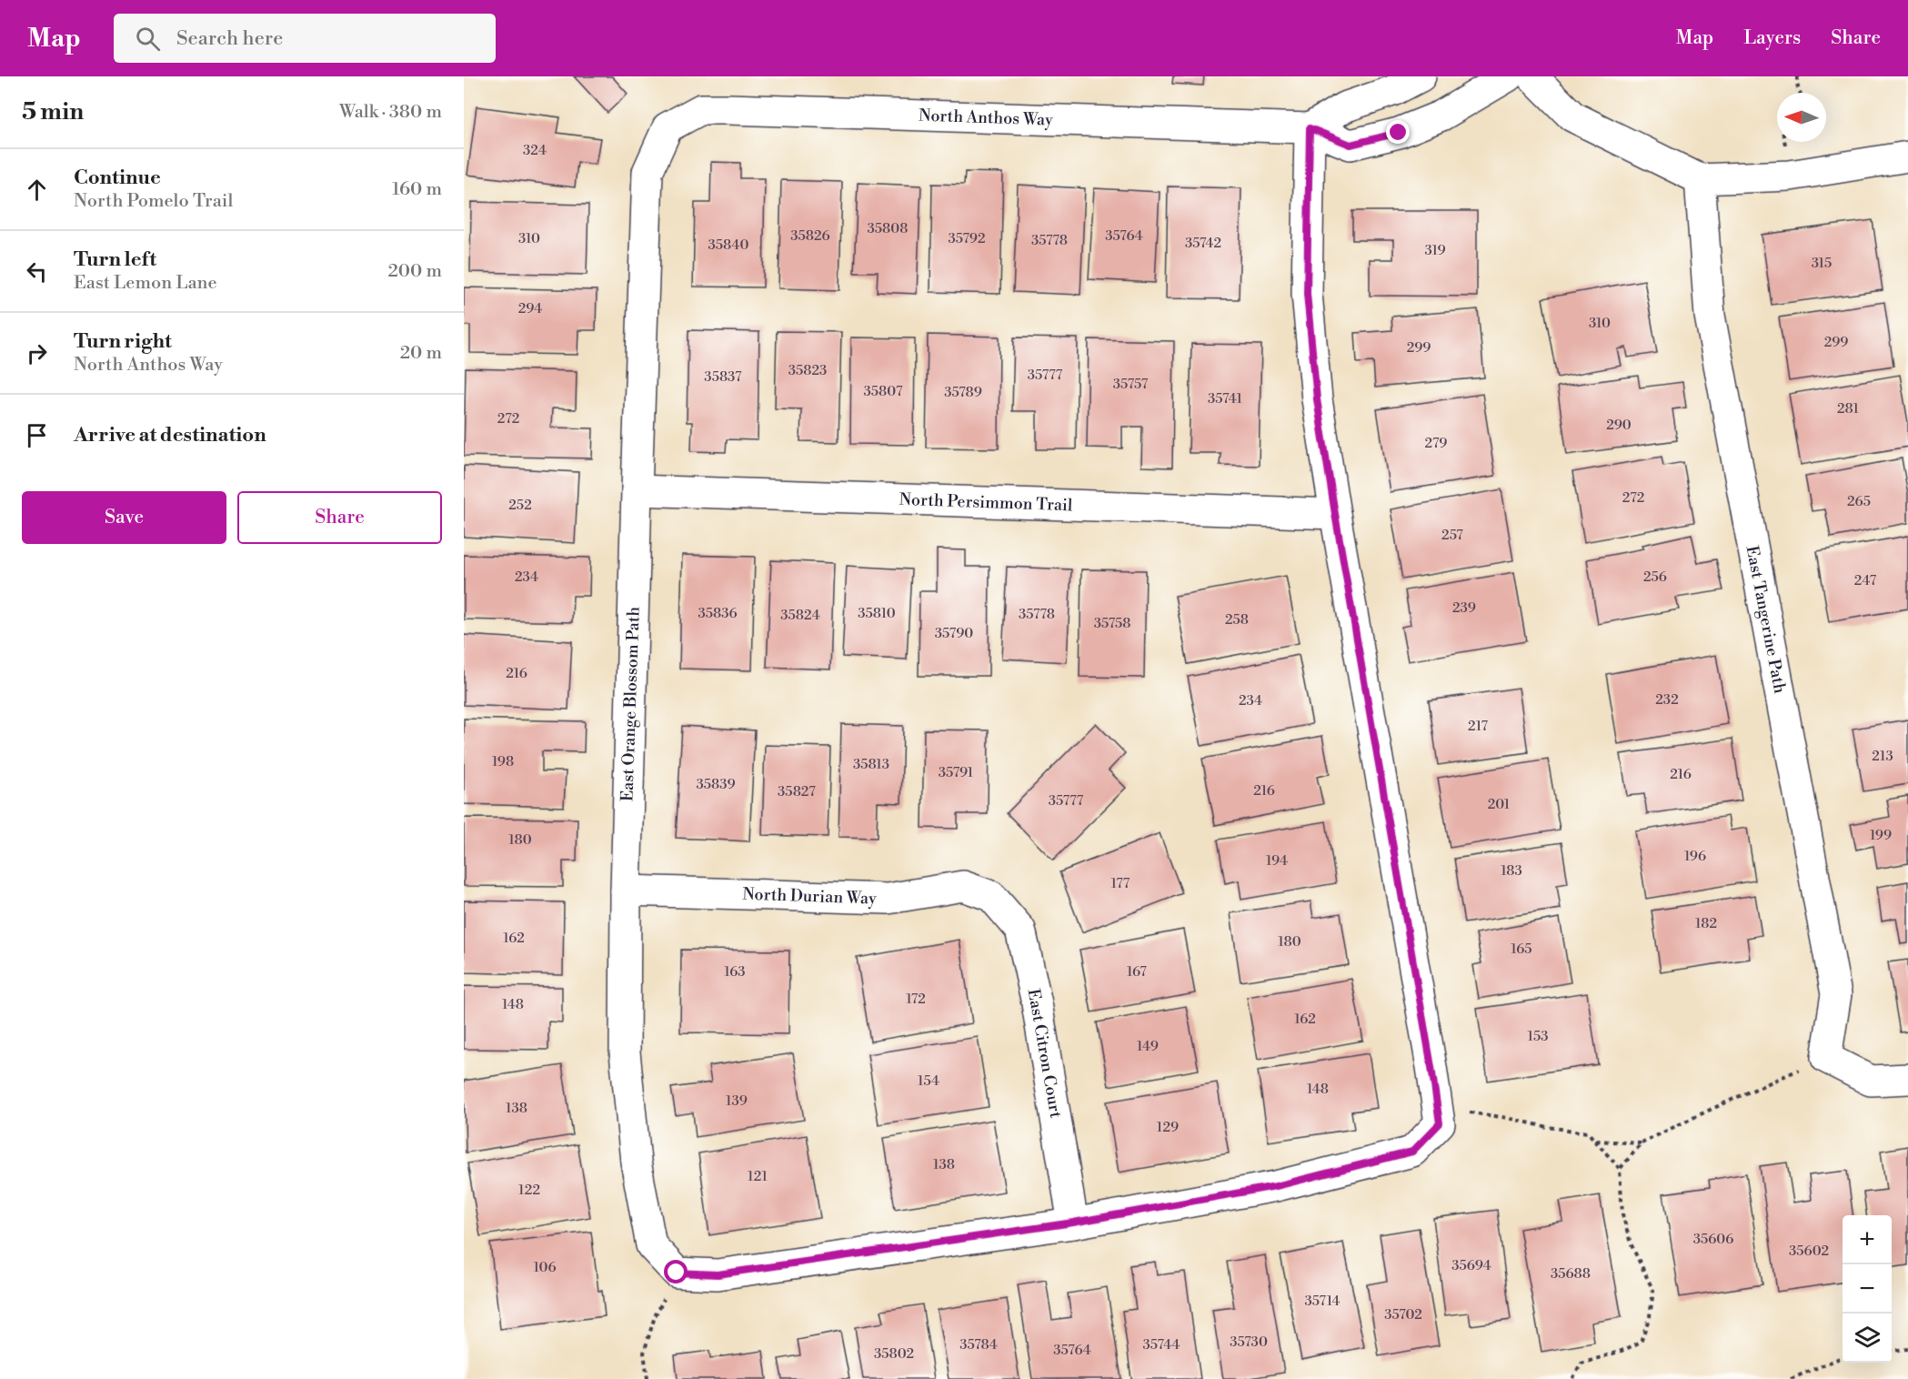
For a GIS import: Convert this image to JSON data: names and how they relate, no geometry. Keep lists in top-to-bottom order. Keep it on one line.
{"streets":{"street":["North Anthos Way","North Persimmon Trail","East Tangerine Path","East Orange Blossom Path","North Durian Way","East Citron Court"]},"crossings":[["North Anthos Way","East Orange Blossom Path"],["North Persimmon Trail","East Orange Blossom Path"],["East Orange Blossom Path","North Durian Way"],["North Durian Way","East Citron Court"]],"house_numbers":["324","35808","35826","35764","310","35792","35778","35742","35840","319","315","294","310","299","299","35823","35777","35837","35757","35807","35789","35741","281","272","290","279","272","265","252","257","234","256","247","239","35836","35810","35778","35824","258","35758","35790","216","232","234","217","213","198","35813","35791","216","35839","216","35827","35777","201","199","180","196","194","183","177","182","162","180","165","163","167","172","148","162","153","149","154","148","139","138","129","138","121","122","35606","35602","35694","106","35688","35714","35702","35730","35784","35744","35764","35802"],"north":"left","page":{"header":"Map","search":"Search here","nav":["Map","Layers","Share"],"heading":["5 min","Walk · 380 m"],"list":[["Continue","North Pomelo Trail","160 m"],["Turn left","East Lemon Lane","200 m"],["Turn right","North Anthos Way","20 m"],"Arrive at destination"],"buttons":["Save","Share"],"map_buttons":["+","−"]}}
